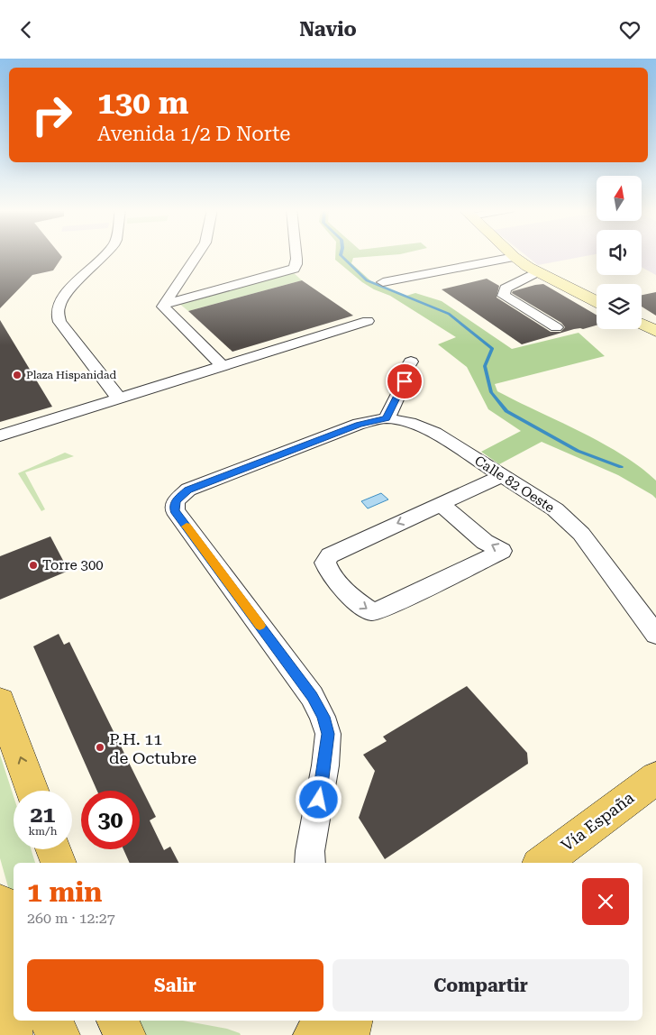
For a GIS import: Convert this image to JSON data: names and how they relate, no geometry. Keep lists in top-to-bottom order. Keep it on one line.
{"streets":{"main road":["Vía España"],"street":["Calle 82 Oeste"]},"places":["Plaza Hispanidad","Torre 300","P.H. 11 de Octubre"],"north":"top","page":{"header":"Navio","turn":["130 m","Avenida 1/2 D Norte"],"speed":"21 km/h","limit":"30","heading":["1 min","260 m · 12:27"],"buttons":["Salir","Compartir"]}}
